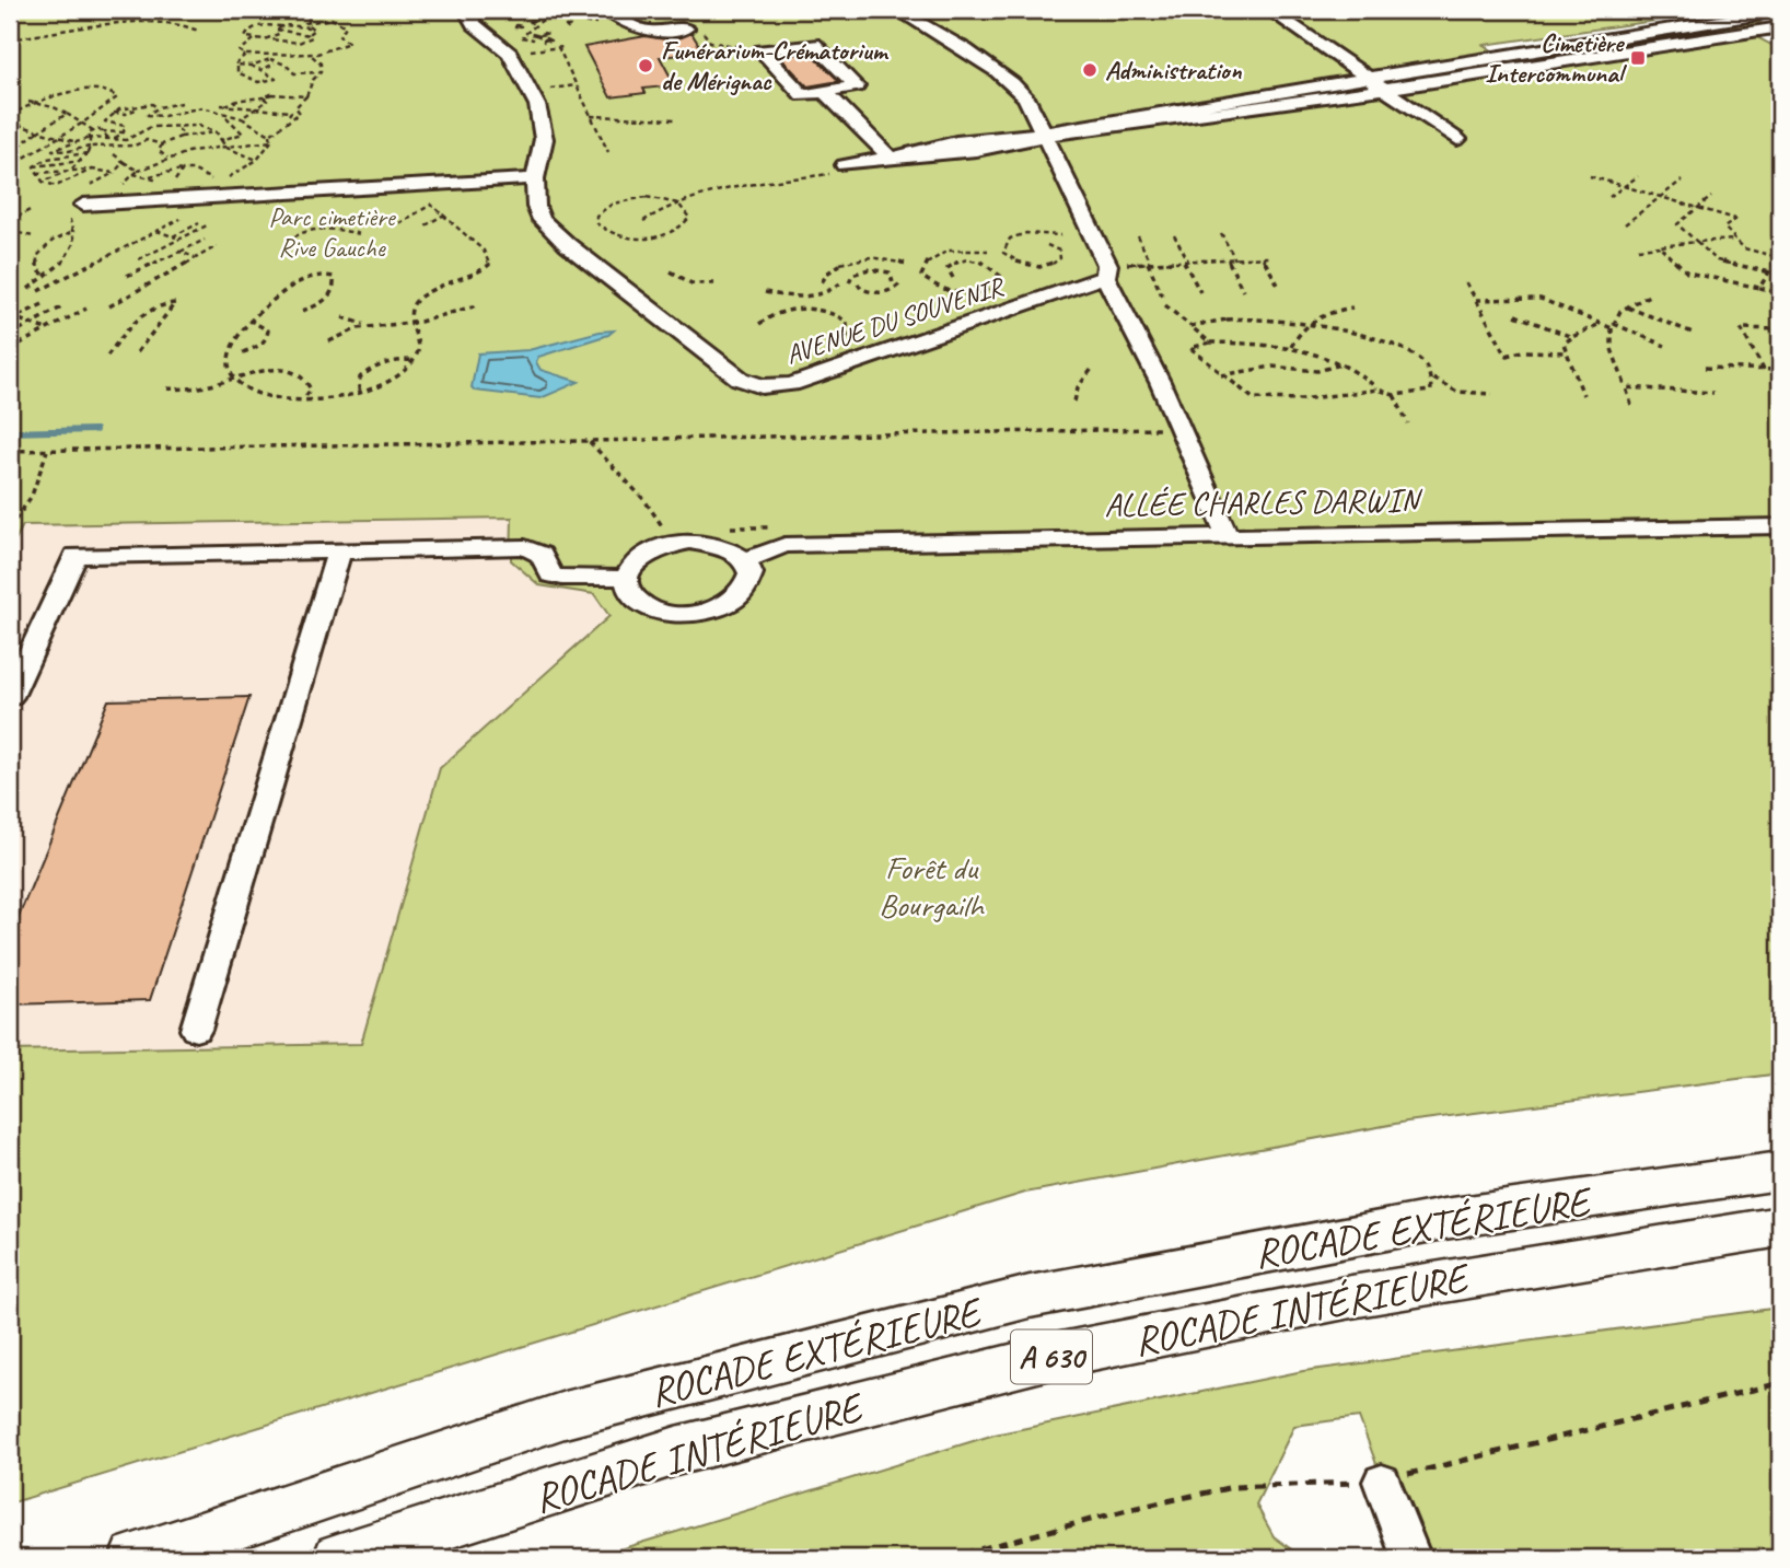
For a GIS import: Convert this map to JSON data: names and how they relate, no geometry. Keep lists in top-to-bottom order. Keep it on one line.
{"streets":{"highway":["ROCADE EXTÉRIEURE","ROCADE INTÉRIEURE","A 630"],"street":["AVENUE DU SOUVENIR","ALLÉE CHARLES DARWIN"]},"parks":["Parc cimetière Rive Gauche","Forêt du Bourgailh"],"places":{"transit":["Cimetière Intercommunal"],"other":["Funérarium-Crématorium de Mérignac","Administration"]}}
